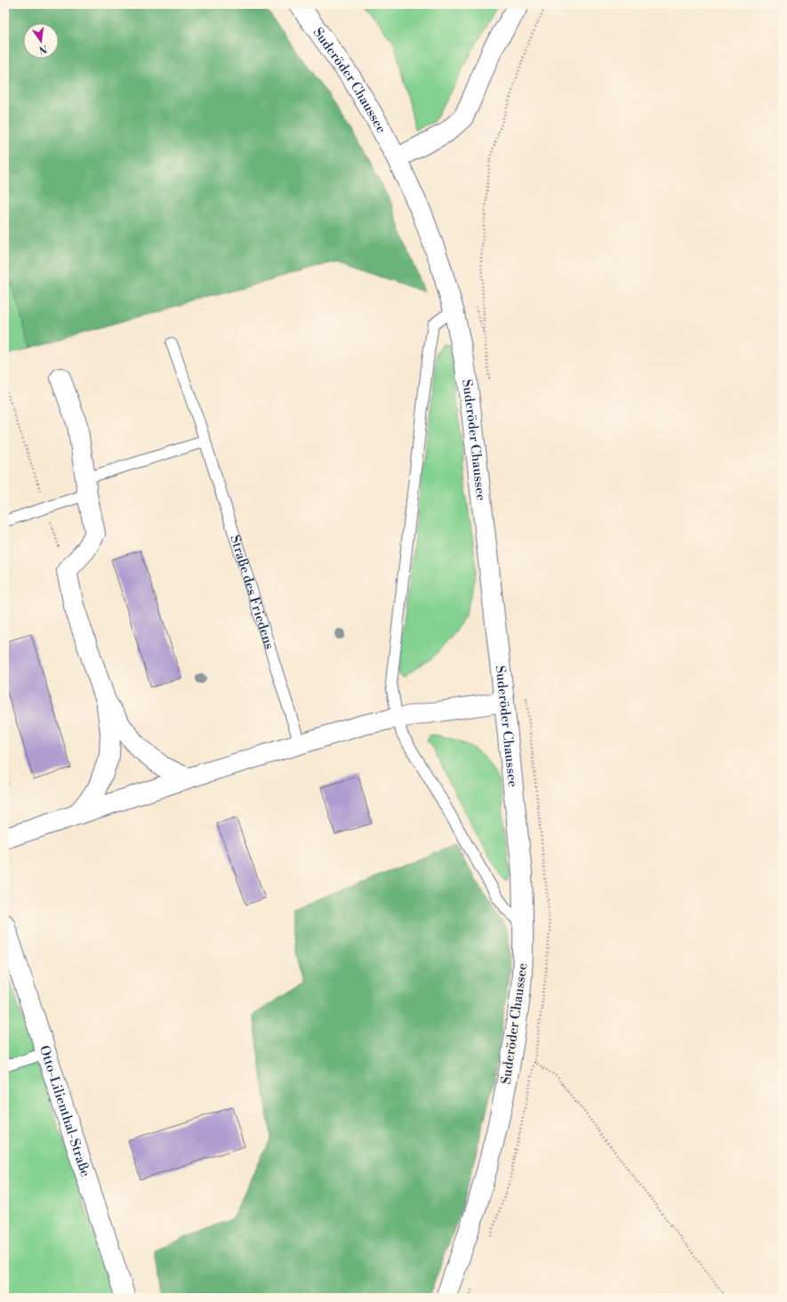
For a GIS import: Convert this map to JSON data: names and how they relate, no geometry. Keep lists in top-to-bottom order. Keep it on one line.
{"streets":{"street":["Suderöder Chaussee","Otto-Lilienthal-Straße"],"lane":["Straße des Friedens"]},"north":"bottom"}
